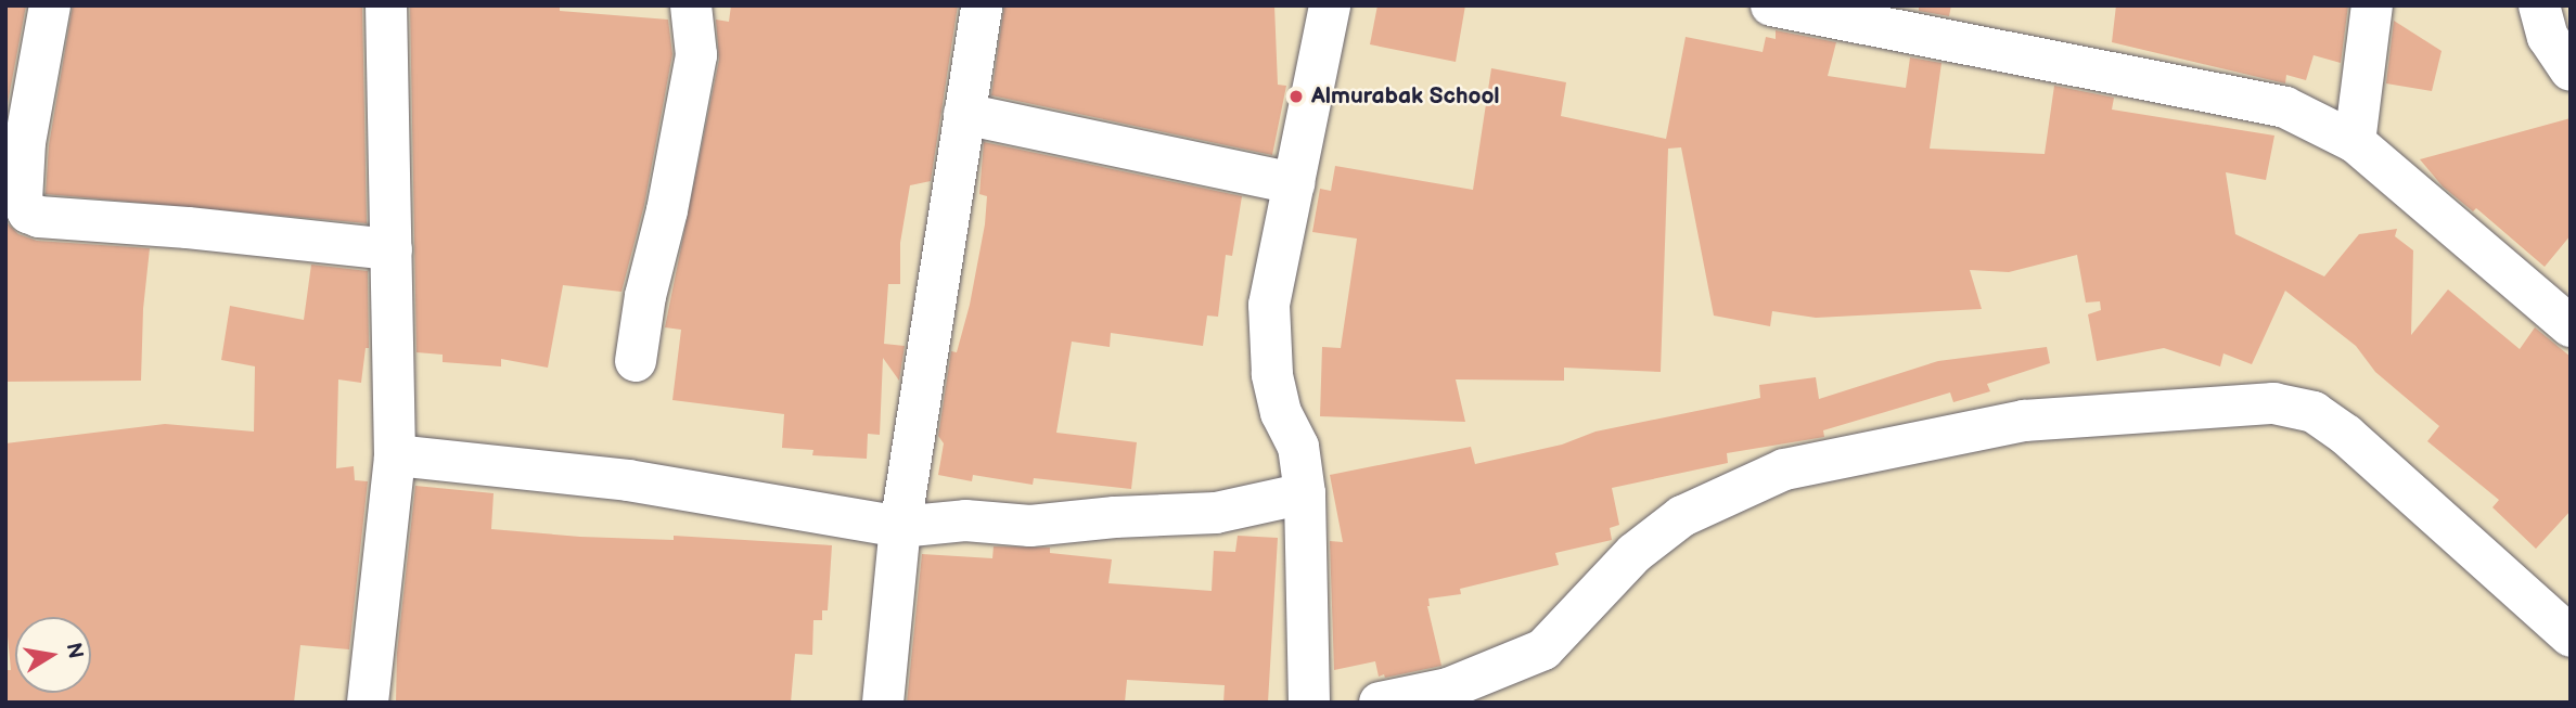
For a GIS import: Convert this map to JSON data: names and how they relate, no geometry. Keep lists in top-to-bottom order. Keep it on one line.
{"places":["Almurabak School"],"north":"right"}
